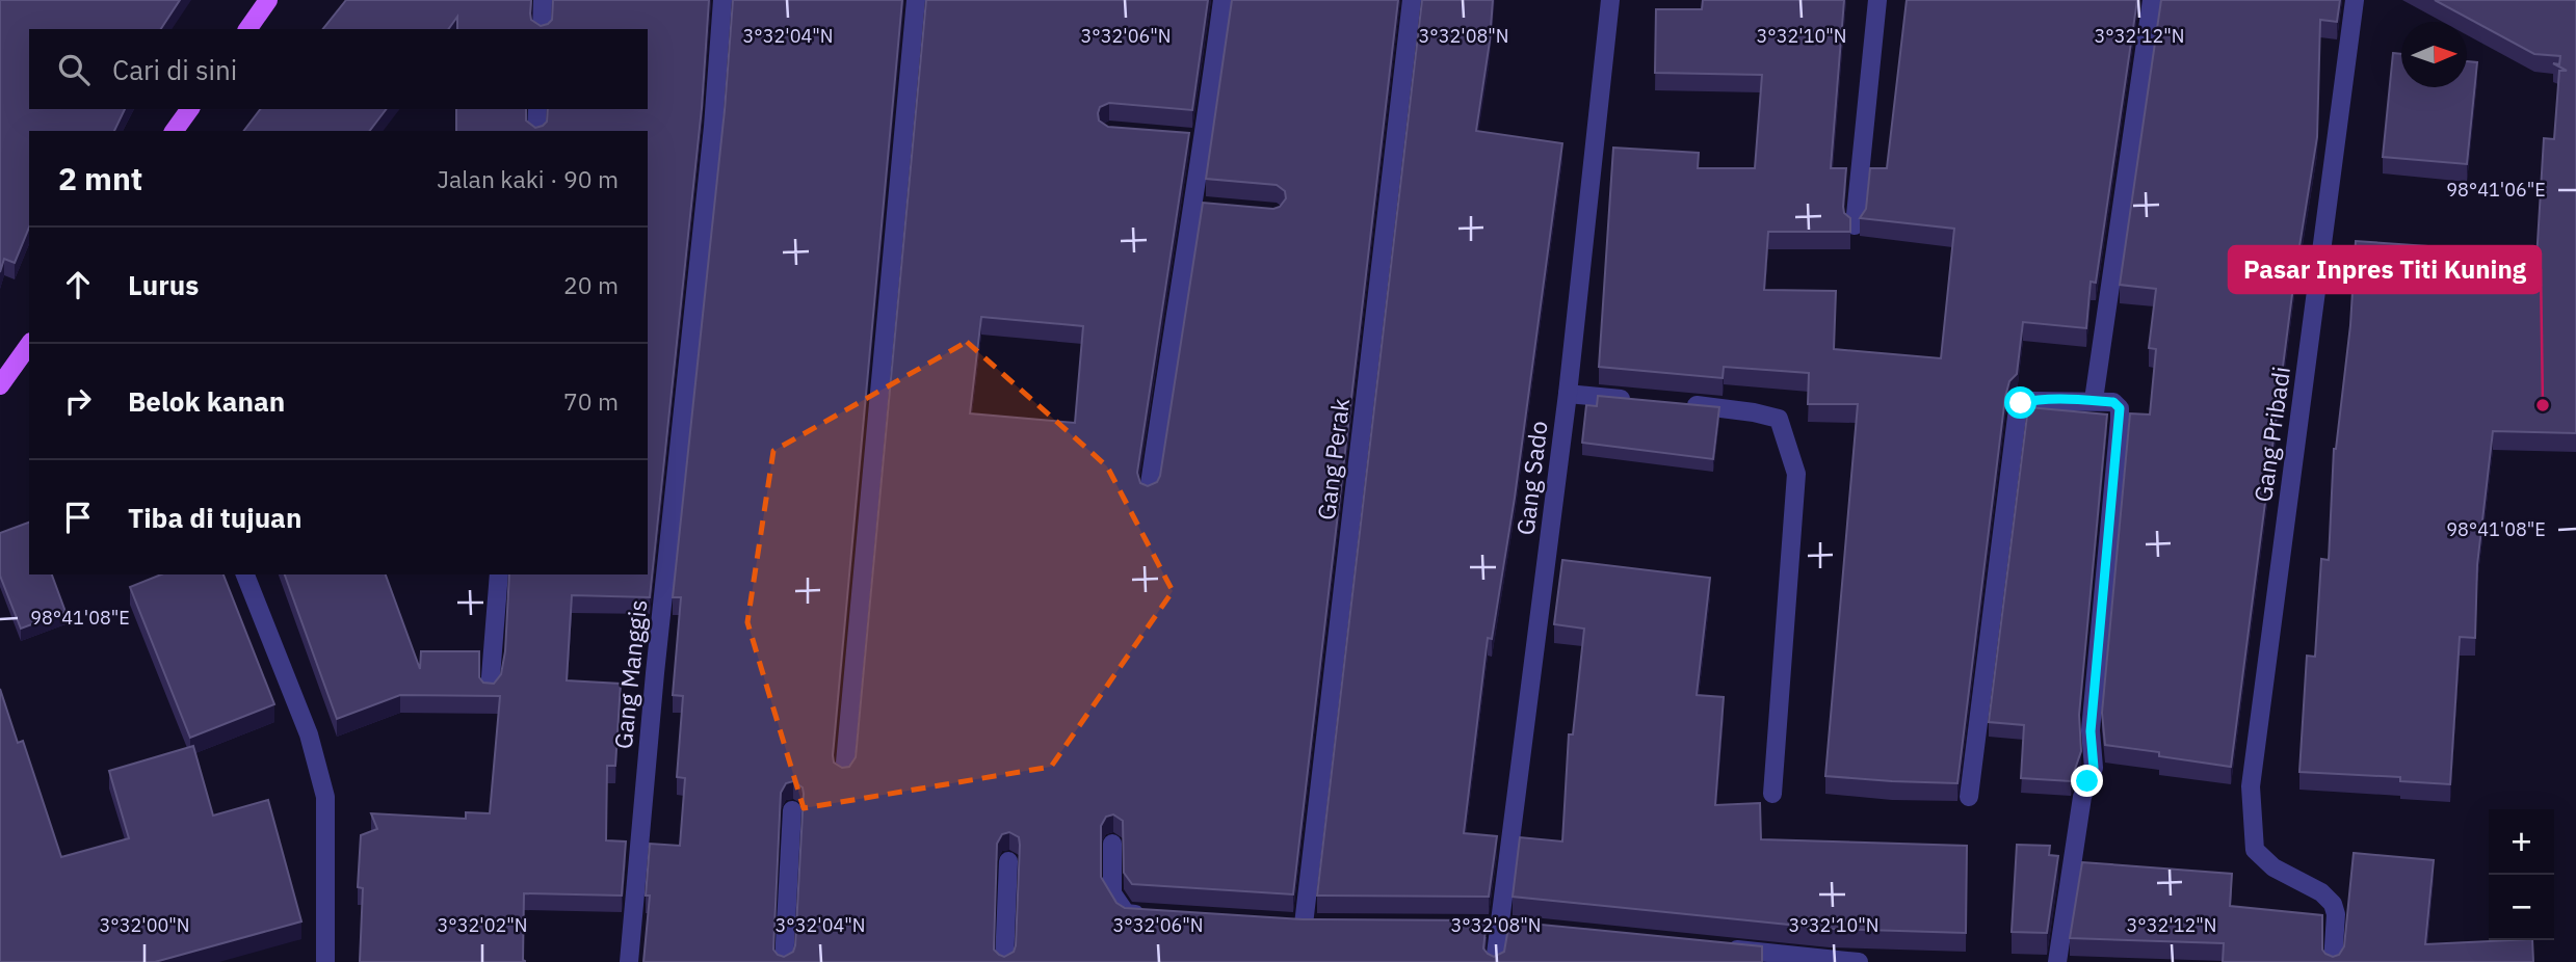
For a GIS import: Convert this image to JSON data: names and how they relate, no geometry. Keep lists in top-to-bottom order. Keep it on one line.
{"streets":{"street":["Gang Pribadi","Gang Perak","Gang Sado","Gang Manggis"]},"places":["Pasar Inpres Titi Kuning"],"north":"right","page":{"search":"Cari di sini","heading":["2 mnt","Jalan kaki · 90 m"],"list":[["Lurus","20 m"],["Belok kanan","70 m"],"Tiba di tujuan"],"map_buttons":["+","−"]},"coordinates":["3°32'04\"N","3°32'06\"N","3°32'08\"N","3°32'10\"N","3°32'12\"N","98°41'06\"E","98°41'08\"E","3°32'00\"N","3°32'02\"N"]}
